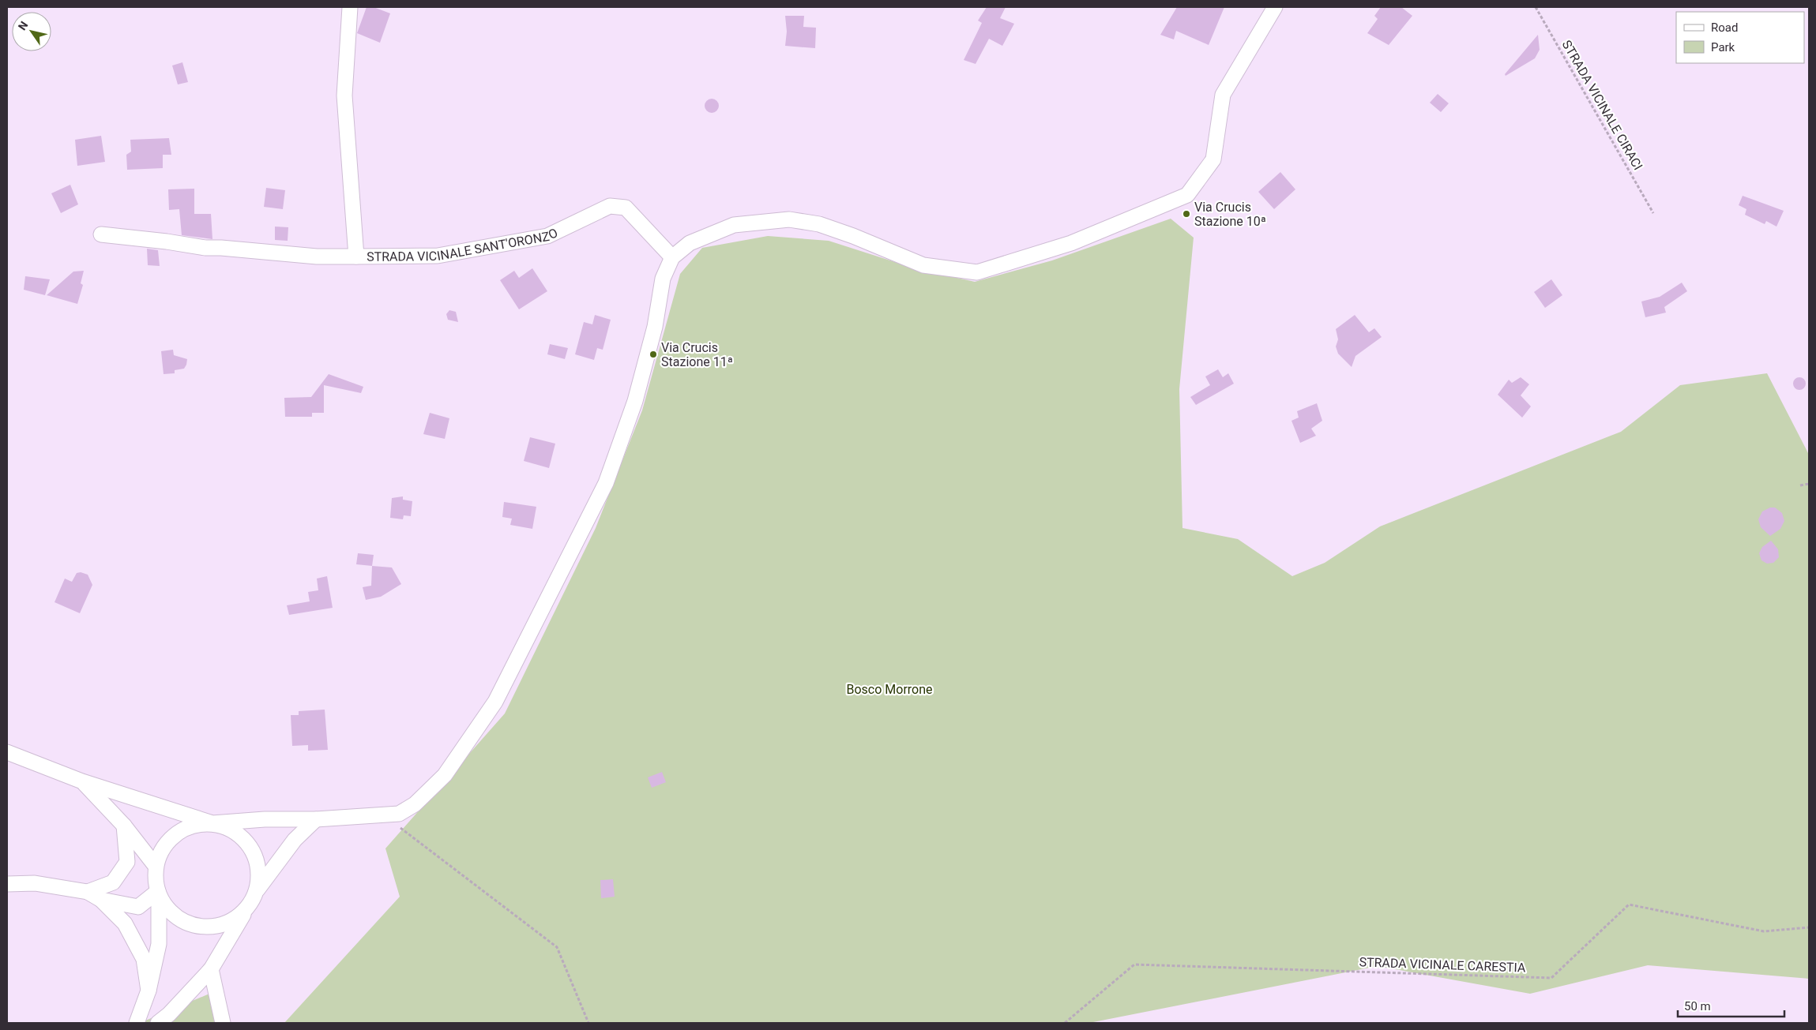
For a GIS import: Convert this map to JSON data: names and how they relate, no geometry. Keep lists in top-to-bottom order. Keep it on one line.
{"streets":{"street":["STRADA VICINALE SANT'ORONZO"],"path":["STRADA VICINALE CIRACI","STRADA VICINALE CARESTIA"]},"parks":["Bosco Morrone"],"places":["Via Crucis Stazione 10ª","Via Crucis Stazione 11ª"],"legend":["Road","Park"],"scale_bar":"50 m","north":"top left"}
